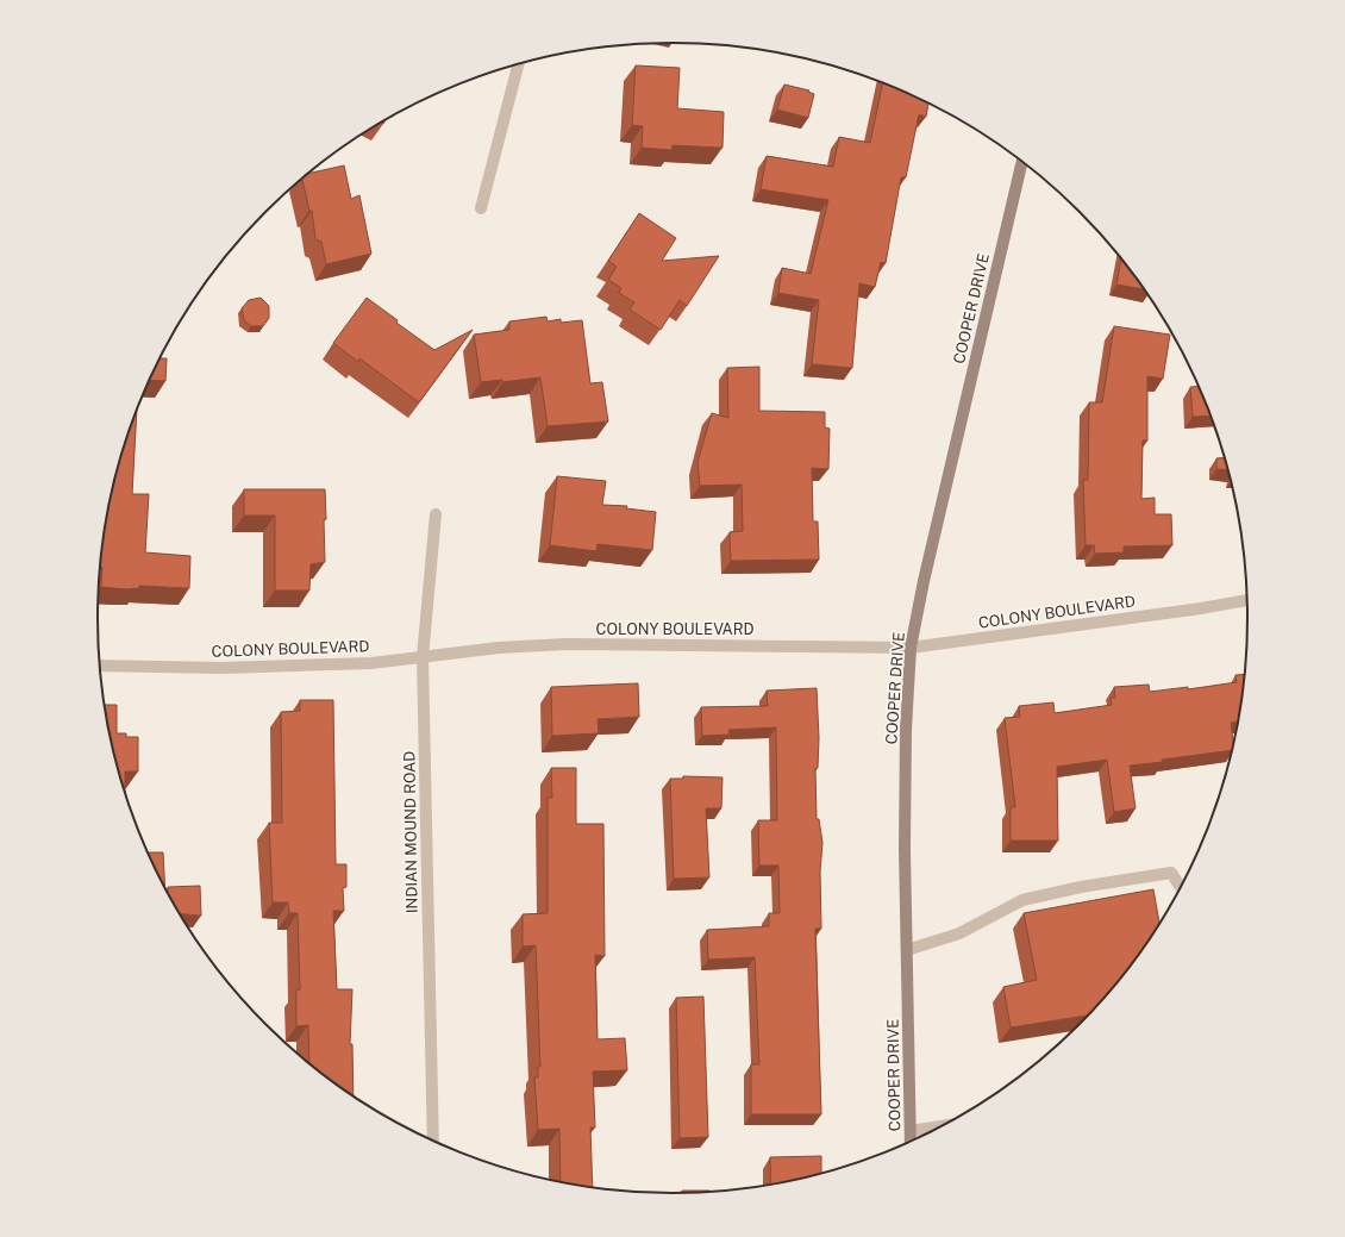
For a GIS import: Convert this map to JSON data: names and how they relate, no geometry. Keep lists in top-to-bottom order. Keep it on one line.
{"streets":{"street":["COOPER DRIVE","COLONY BOULEVARD","INDIAN MOUND ROAD"]},"crossings":[["COOPER DRIVE","COLONY BOULEVARD"],["COLONY BOULEVARD","INDIAN MOUND ROAD"]]}
